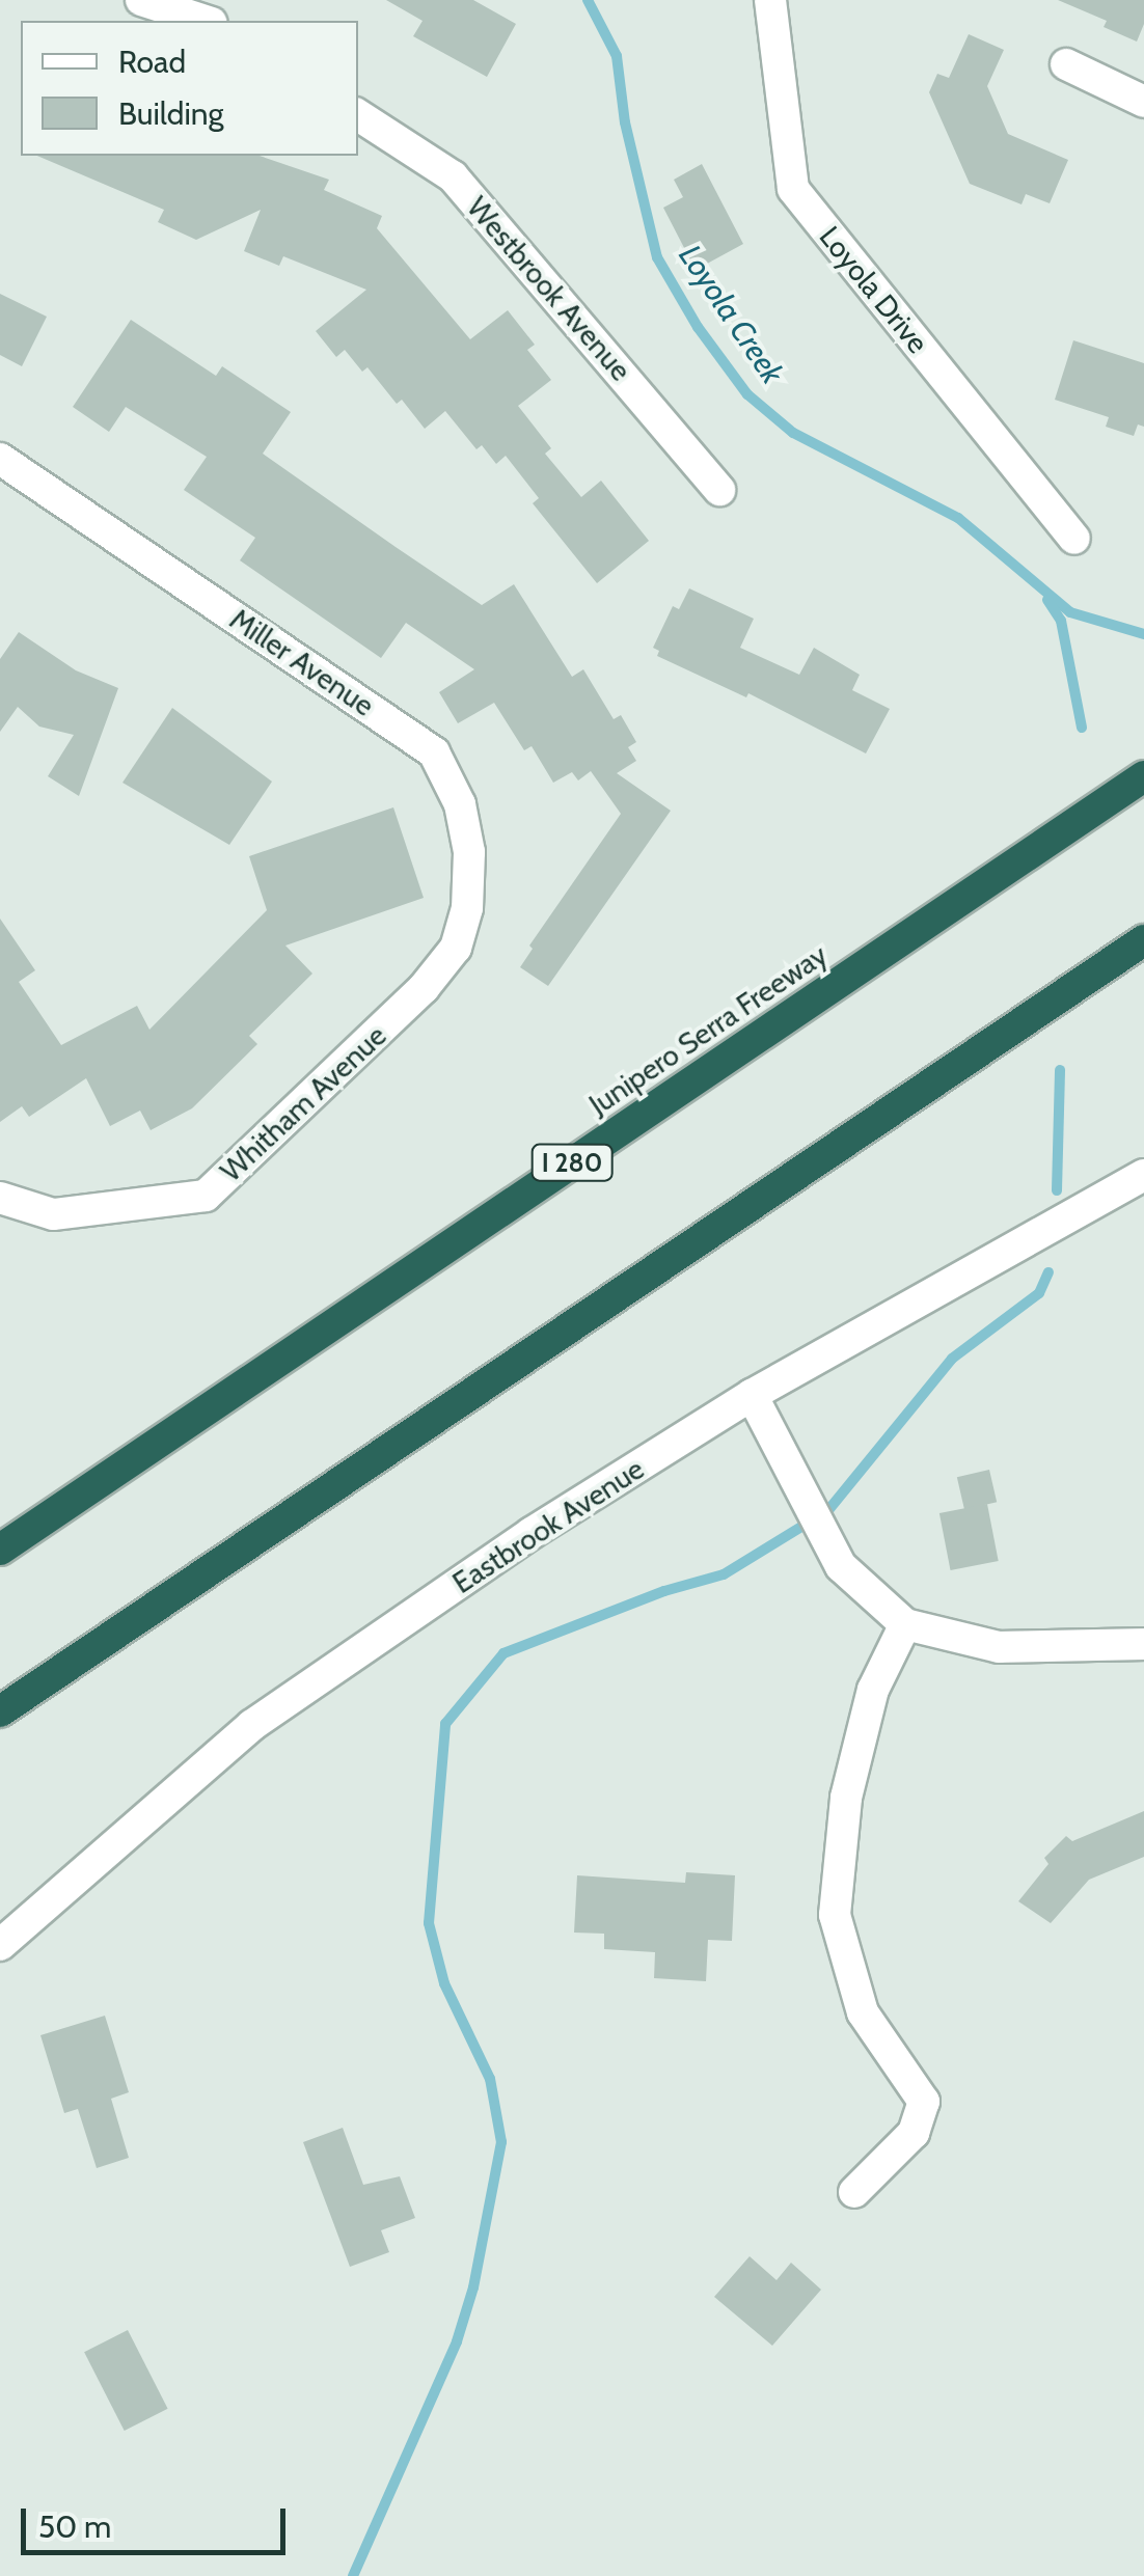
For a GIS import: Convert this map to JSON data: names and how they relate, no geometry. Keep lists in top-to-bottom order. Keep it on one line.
{"streets":{"highway":["Junipero Serra Freeway","I 280"],"street":["Westbrook Avenue","Loyola Drive","Miller Avenue","Whitham Avenue","Eastbrook Avenue"]},"crossings":[["Miller Avenue","Whitham Avenue"]],"water":["Loyola Creek"],"legend":["Road","Building"],"scale_bar":"50 m"}
